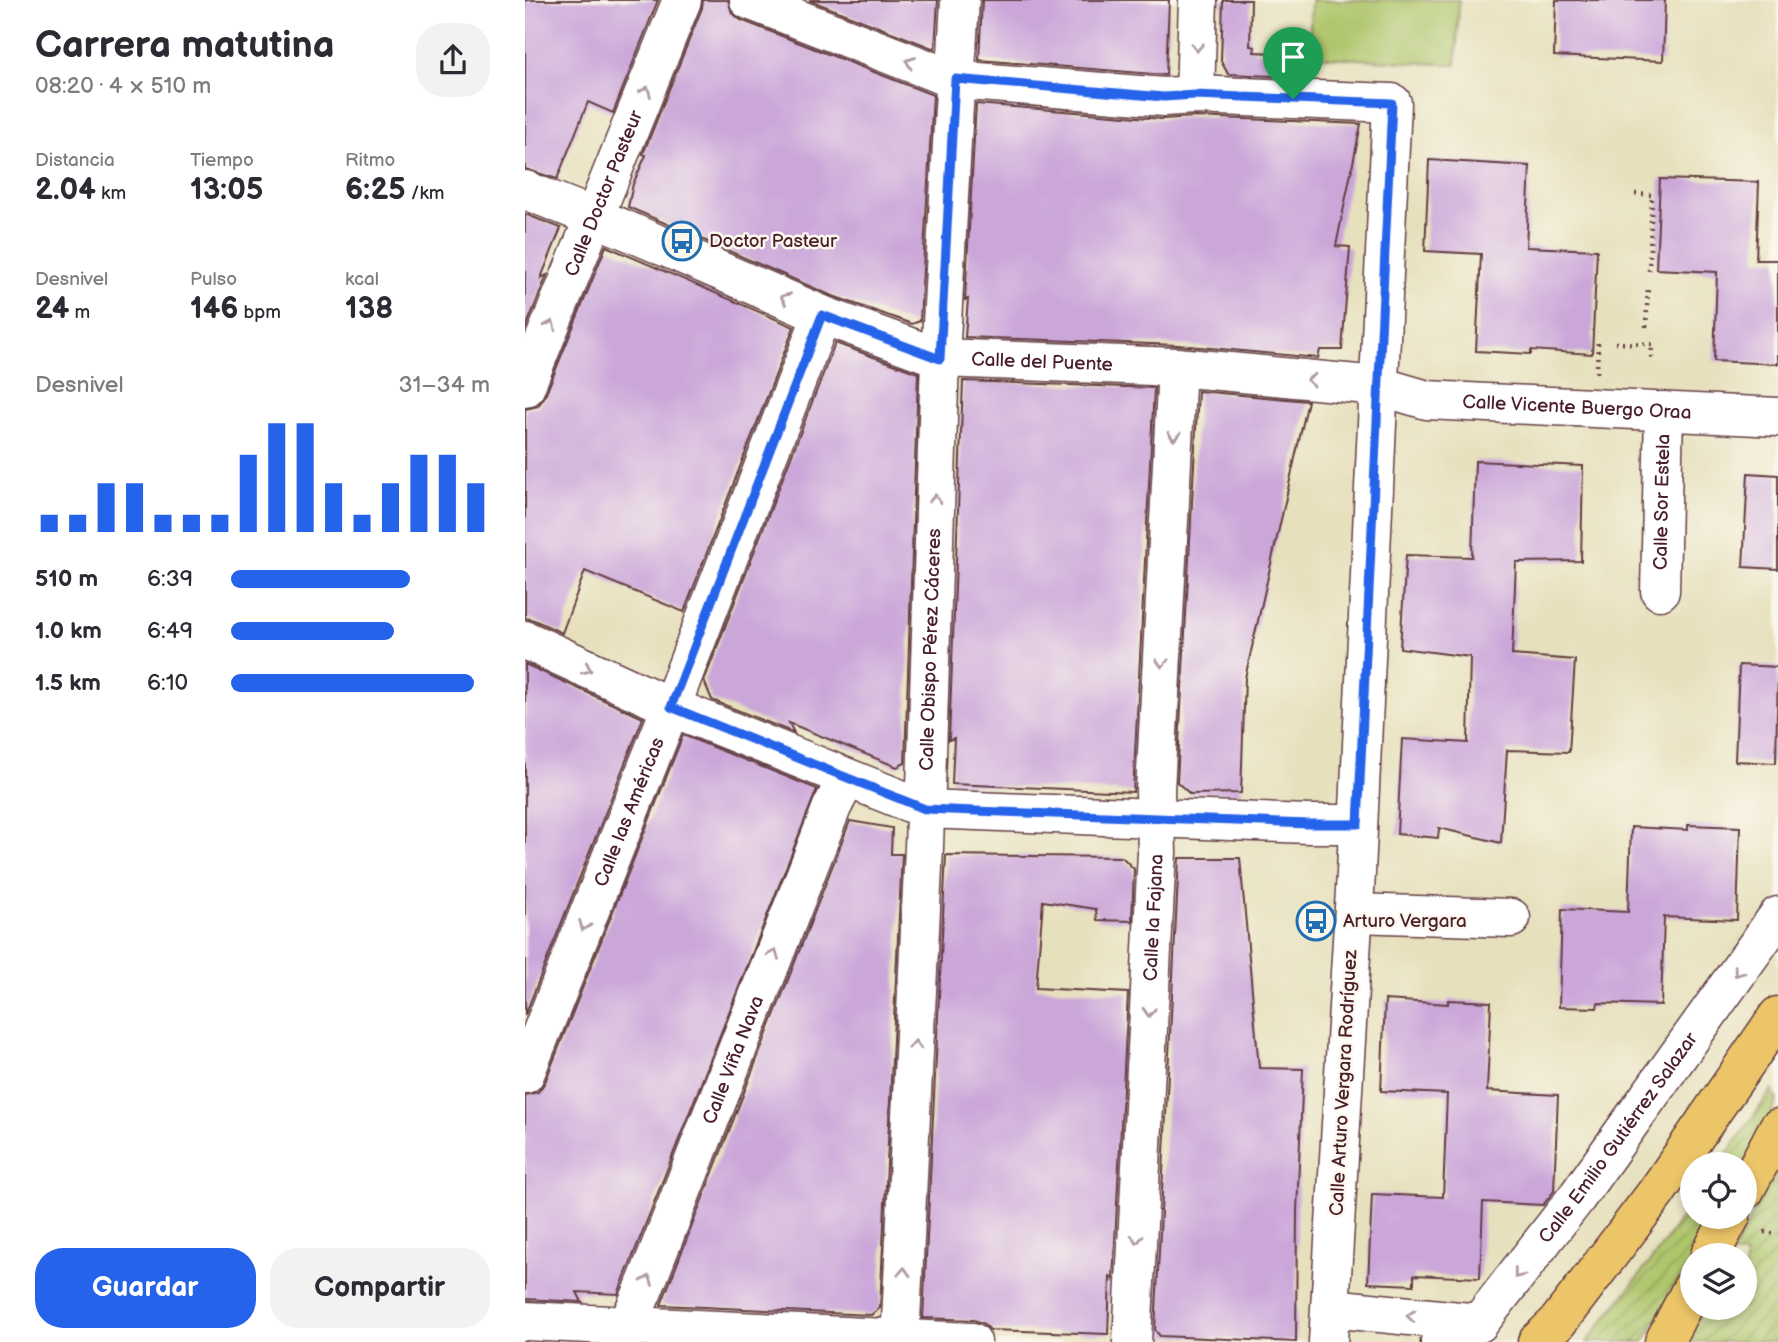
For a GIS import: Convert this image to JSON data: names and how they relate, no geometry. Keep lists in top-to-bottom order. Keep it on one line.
{"streets":{"street":["Calle Doctor Pasteur","Calle del Puente","Calle Vicente Buergo Oraa","Calle Sor Estela","Calle Obispo Pérez Cáceres","Calle las Américas","Calle la Fajana","Calle Viña Nava","Calle Arturo Vergara Rodríguez","Calle Emilio Gutiérrez Salazar"]},"crossings":[["Calle Doctor Pasteur","Calle del Puente"],["Calle del Puente","Calle Vicente Buergo Oraa"],["Calle del Puente","Calle Obispo Pérez Cáceres"],["Calle del Puente","Calle las Américas"],["Calle del Puente","Calle la Fajana"],["Calle del Puente","Calle Arturo Vergara Rodríguez"],["Calle Vicente Buergo Oraa","Calle Sor Estela"],["Calle Vicente Buergo Oraa","Calle Arturo Vergara Rodríguez"]],"one_way":["Calle Doctor Pasteur","Calle Obispo Pérez Cáceres","Calle las Américas","Calle la Fajana","Calle Viña Nava","Calle Emilio Gutiérrez Salazar"],"places":{"bus stop":["Doctor Pasteur","Arturo Vergara"]},"page":{"heading":["Carrera matutina","08:20 · 4 × 510 m"],"stats":[["Distancia","2.04 km"],["Tiempo","13:05"],["Ritmo","6:25 /km"],["Desnivel","24 m"],["Pulso","146 bpm"],["kcal","138"]],"chart":["Desnivel","31–34 m"],"list":[{"name":"510 m","note":"6:39"},{"name":"1.0 km","note":"6:49"},{"name":"1.5 km","note":"6:10"}],"buttons":["Guardar","Compartir"]}}
